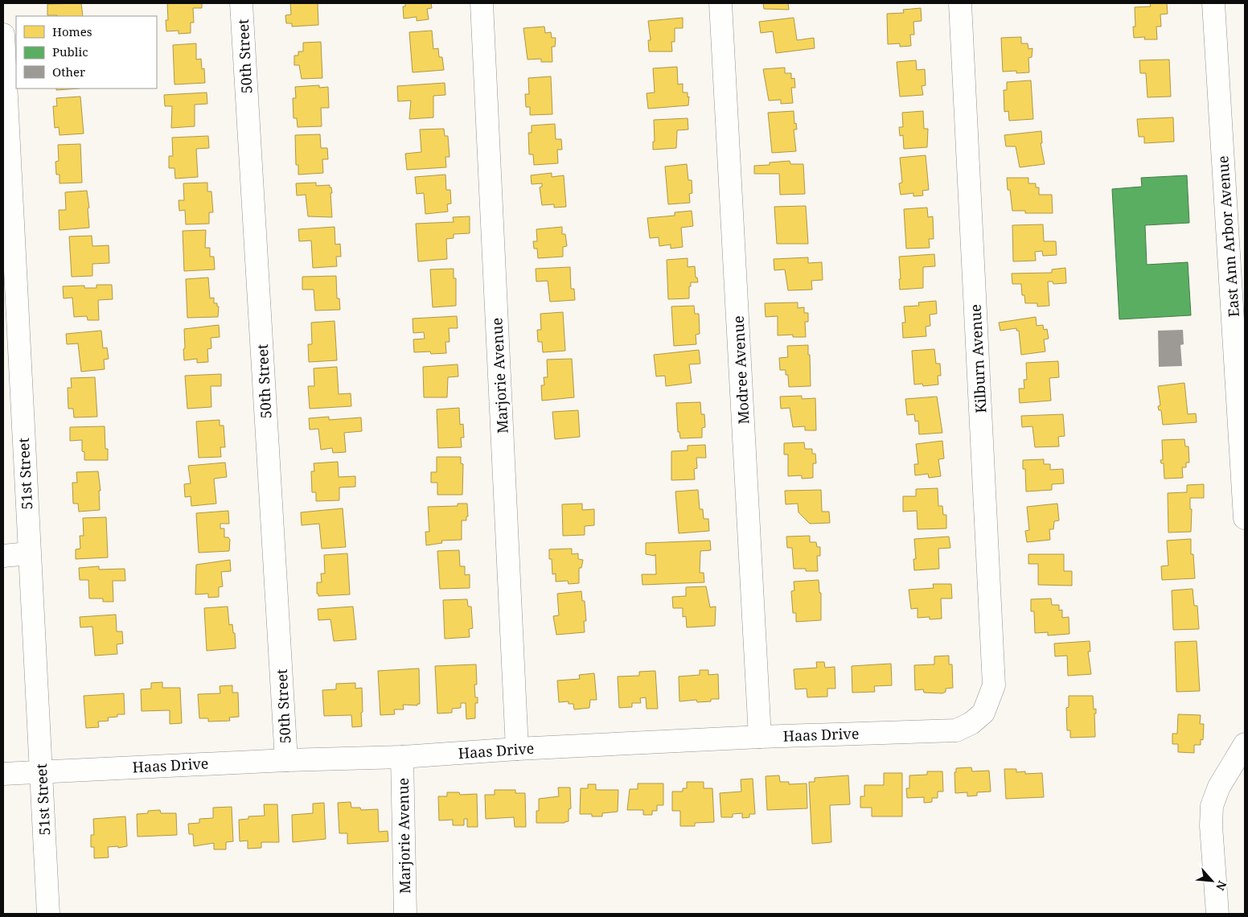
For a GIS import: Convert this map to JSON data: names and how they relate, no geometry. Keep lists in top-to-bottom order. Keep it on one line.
{"streets":{"street":["50th Street","East Ann Arbor Avenue","Kilburn Avenue","Modree Avenue","Marjorie Avenue","51st Street","Haas Drive"]},"crossings":[["50th Street","Haas Drive"],["Kilburn Avenue","Haas Drive"],["Modree Avenue","Haas Drive"],["Marjorie Avenue","Haas Drive"],["51st Street","Haas Drive"]],"legend":["Homes","Public","Other"],"north":"bottom right"}
